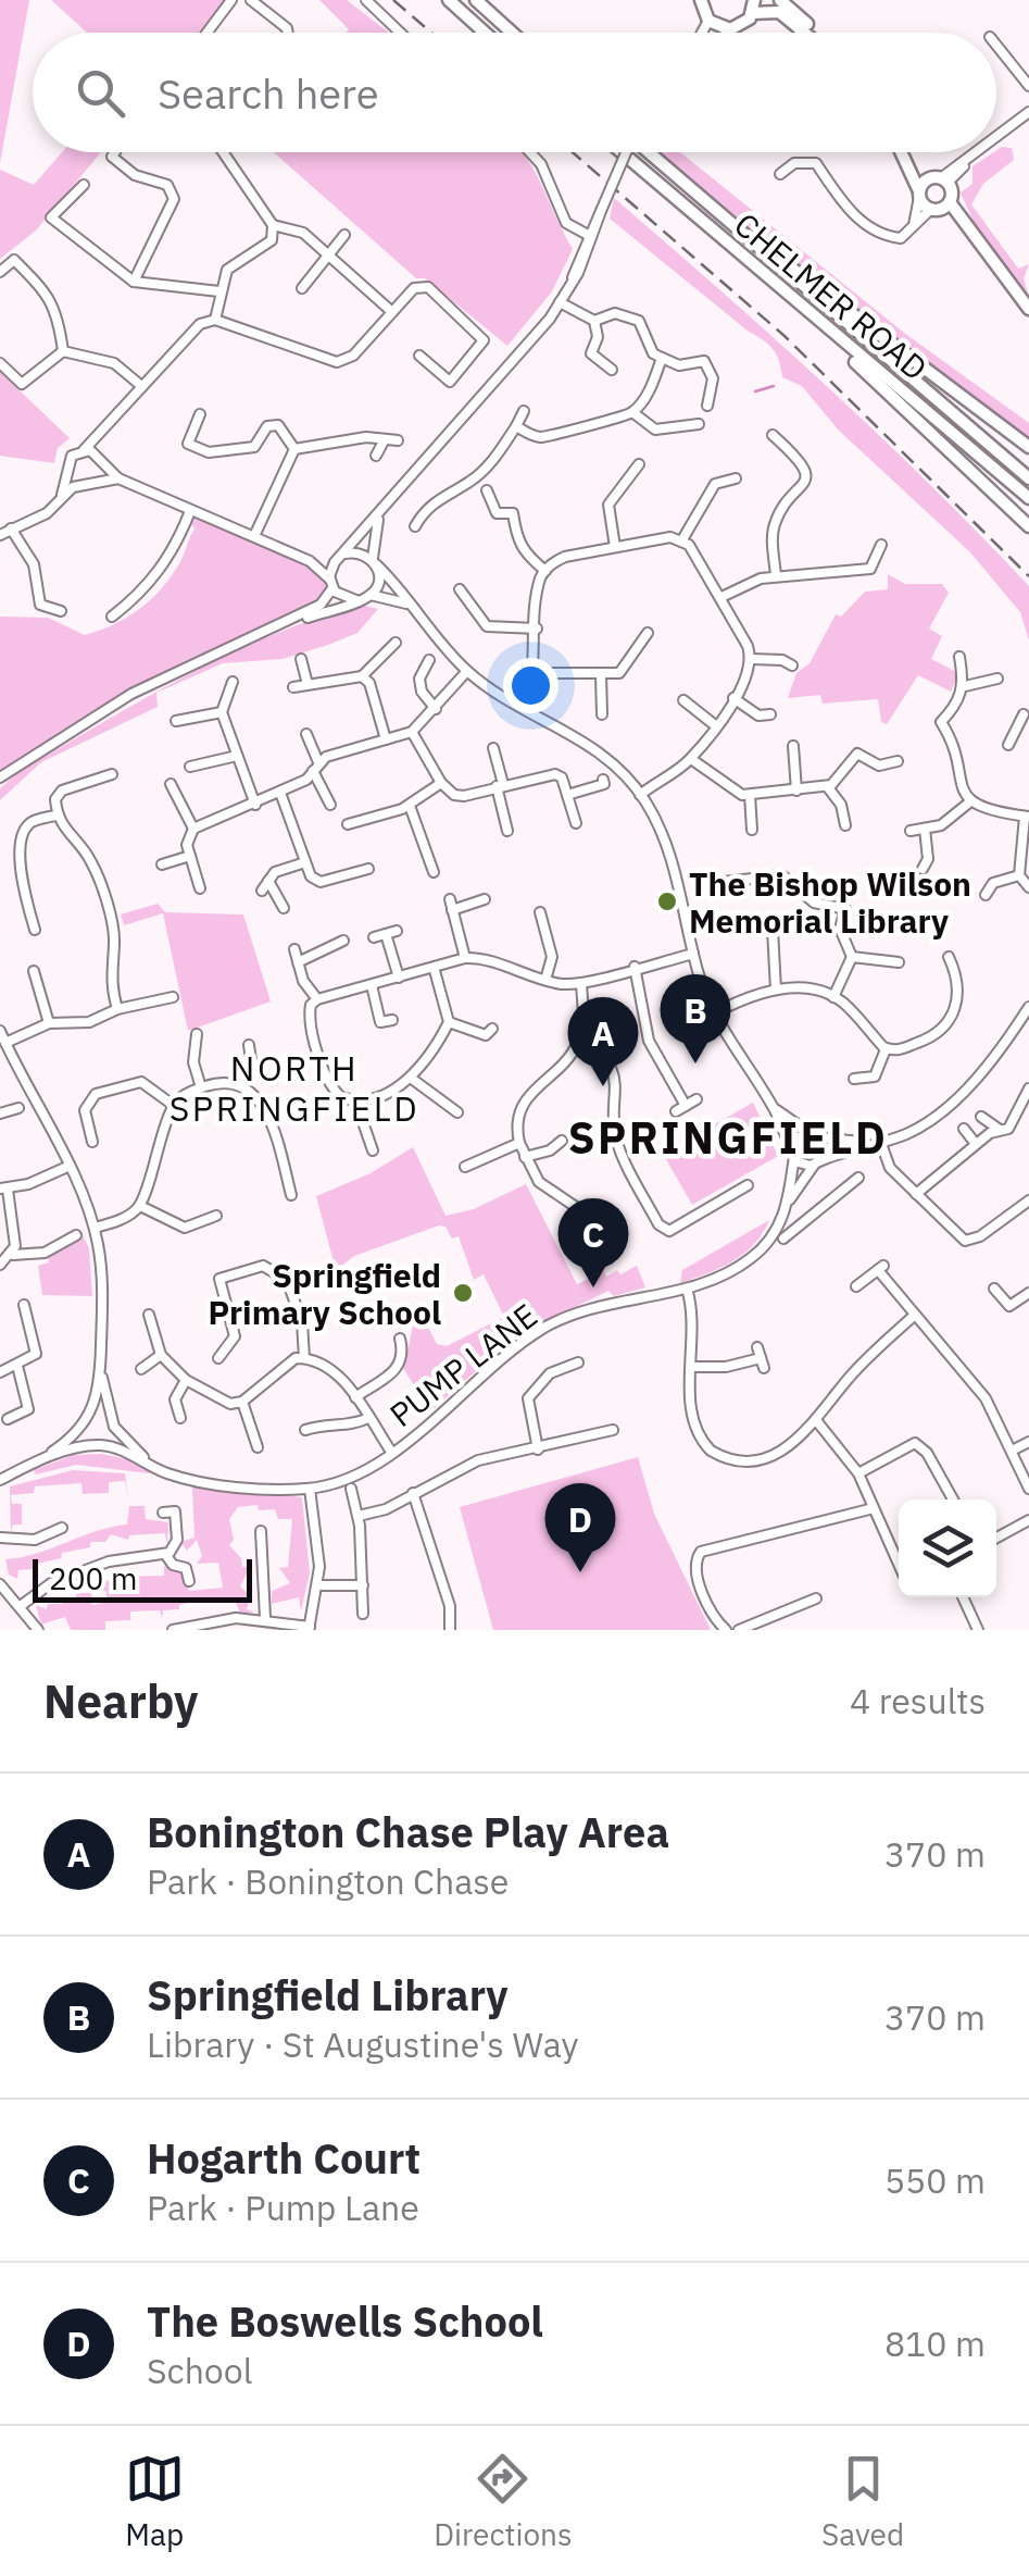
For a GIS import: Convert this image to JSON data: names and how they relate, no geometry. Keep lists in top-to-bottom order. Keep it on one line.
{"streets":{"main road":["CHELMER ROAD"],"street":["PUMP LANE"]},"districts":["NORTH SPRINGFIELD","SPRINGFIELD"],"places":["The Bishop Wilson Memorial Library","Springfield Primary School"],"scale_bar":"200 m","page":{"search":"Search here","pins":["B","A","C","D"],"scale":"200 m","heading":["Nearby","4 results"],"list":[{"mark":"A","name":"Bonington Chase Play Area","note":"Park · Bonington Chase","value":"370 m"},{"mark":"B","name":"Springfield Library","note":"Library · St Augustine's Way","value":"370 m"},{"mark":"C","name":"Hogarth Court","note":"Park · Pump Lane","value":"550 m"},{"mark":"D","name":"The Boswells School","note":"School","value":"810 m"}],"nav":["Map","Directions","Saved"]}}
